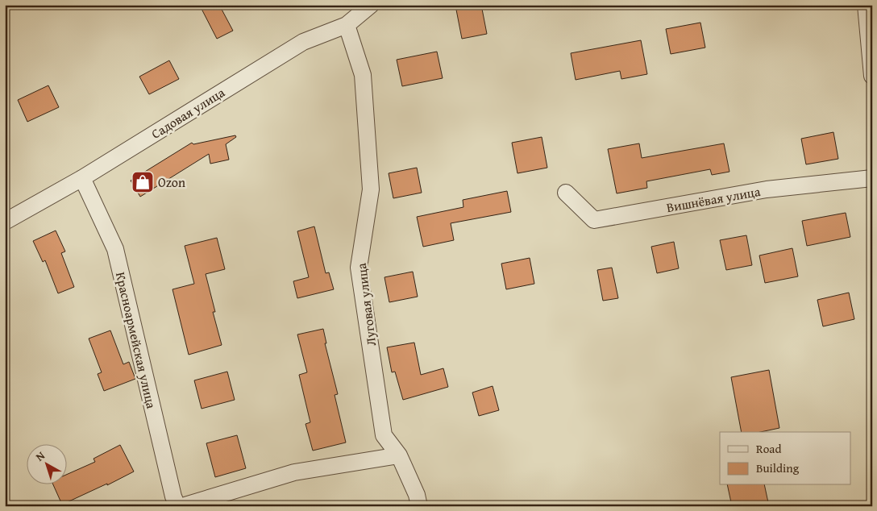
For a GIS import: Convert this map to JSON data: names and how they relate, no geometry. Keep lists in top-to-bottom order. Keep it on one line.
{"streets":{"street":["Садовая улица","Вишнёвая улица","Луговая улица","Красноармейская улица"]},"crossings":[["Садовая улица","Луговая улица"],["Садовая улица","Красноармейская улица"]],"places":{"shop":["Ozon"]},"legend":["Road","Building"],"north":"top left"}
